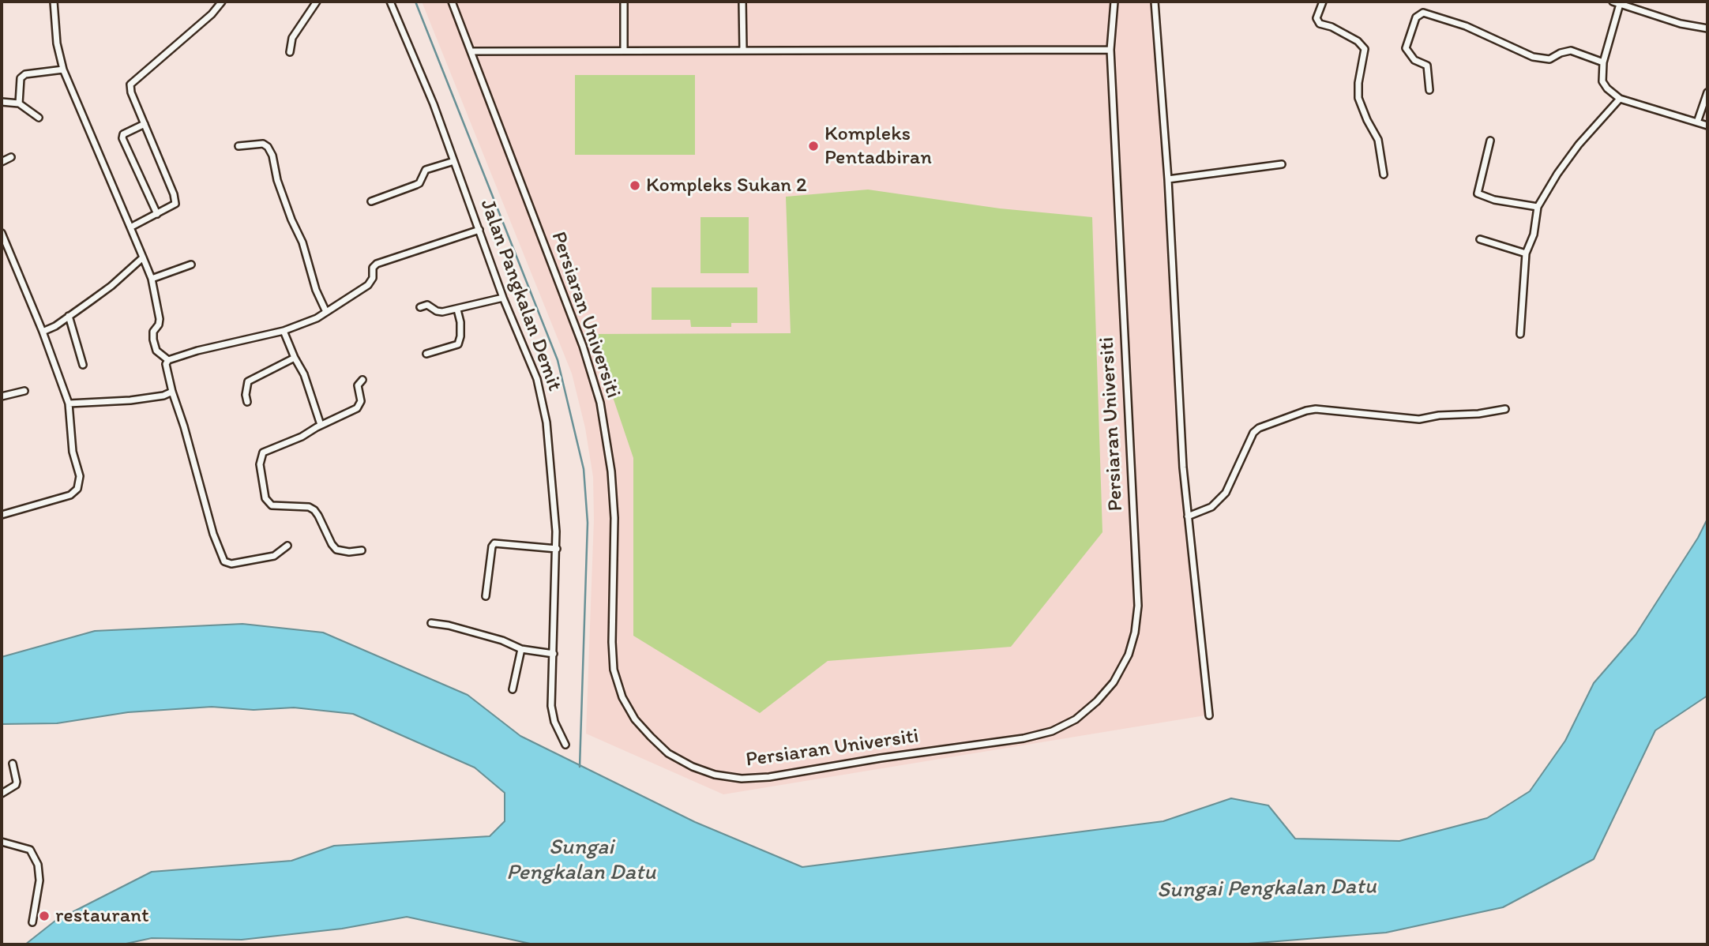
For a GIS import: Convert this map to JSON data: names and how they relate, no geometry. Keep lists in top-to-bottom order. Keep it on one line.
{"streets":{"street":["Jalan Pangkalan Demit","Persiaran Universiti"]},"water":["Sungai Pengkalan Datu"],"places":["Kompleks Pentadbiran","Kompleks Sukan 2","restaurant"]}
